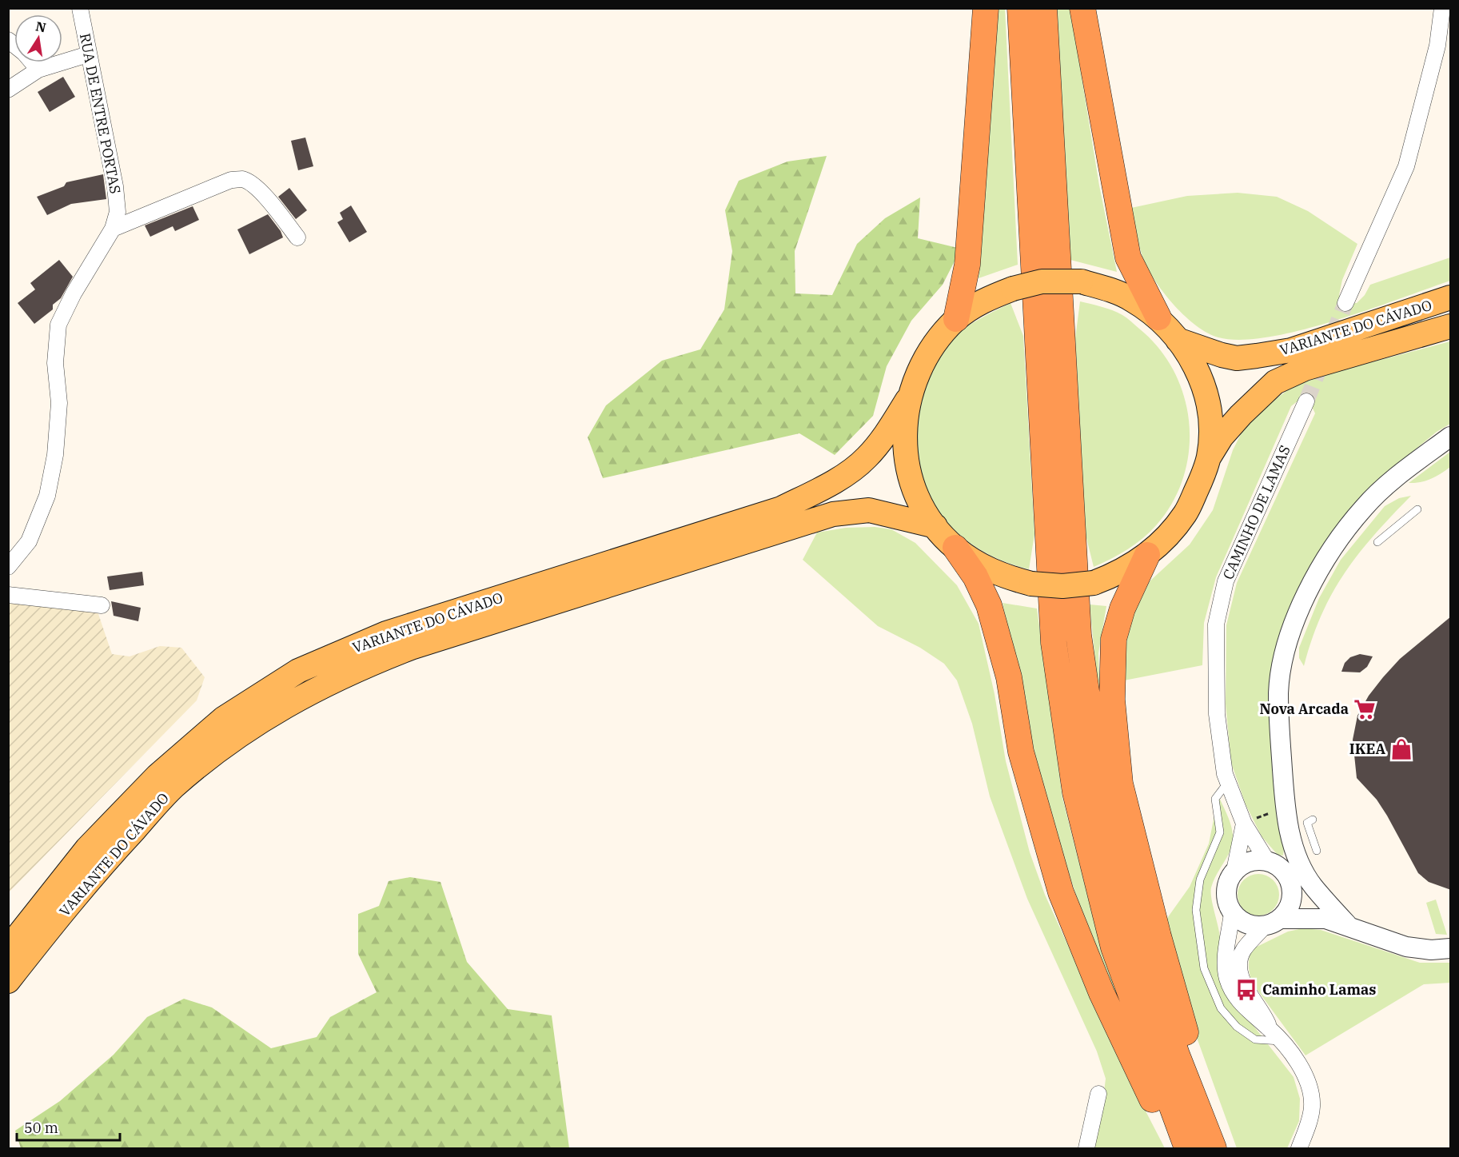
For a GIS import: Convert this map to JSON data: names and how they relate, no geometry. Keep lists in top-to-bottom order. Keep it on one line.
{"streets":{"main road":["VARIANTE DO CÁVADO"],"street":["RUA DE ENTRE PORTAS","CAMINHO DE LAMAS"]},"places":{"supermarket":["Nova Arcada"],"shop":["IKEA"],"bus stop":["Caminho Lamas"]},"scale_bar":"50 m","north":"top"}
